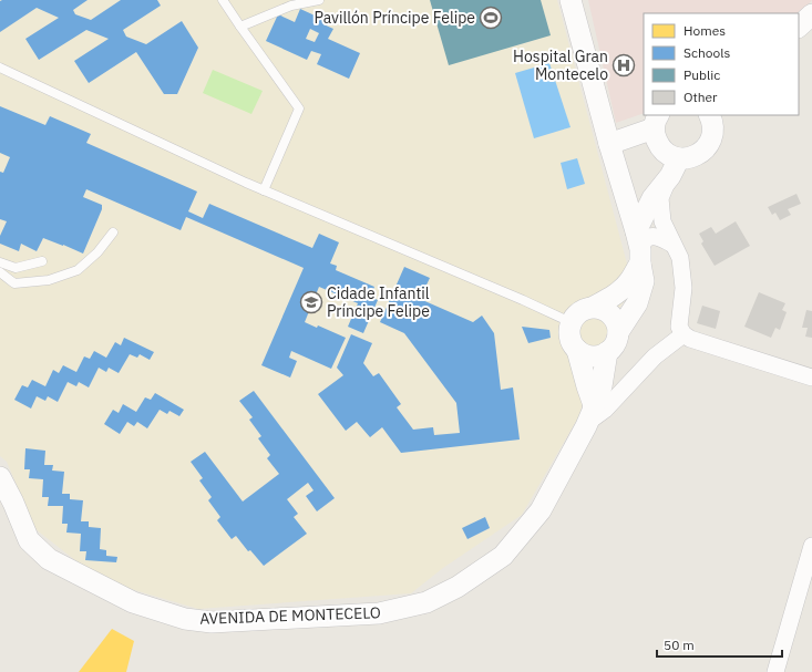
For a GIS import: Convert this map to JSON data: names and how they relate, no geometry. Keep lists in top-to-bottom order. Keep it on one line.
{"streets":{"street":["AVENIDA DE MONTECELO"]},"places":{"sports":["Pavillón Príncipe Felipe"],"hospital":["Hospital Gran Montecelo"],"school or university":["Cidade Infantil Príncipe Felipe"]},"legend":["Homes","Schools","Public","Other"],"scale_bar":"50 m"}
